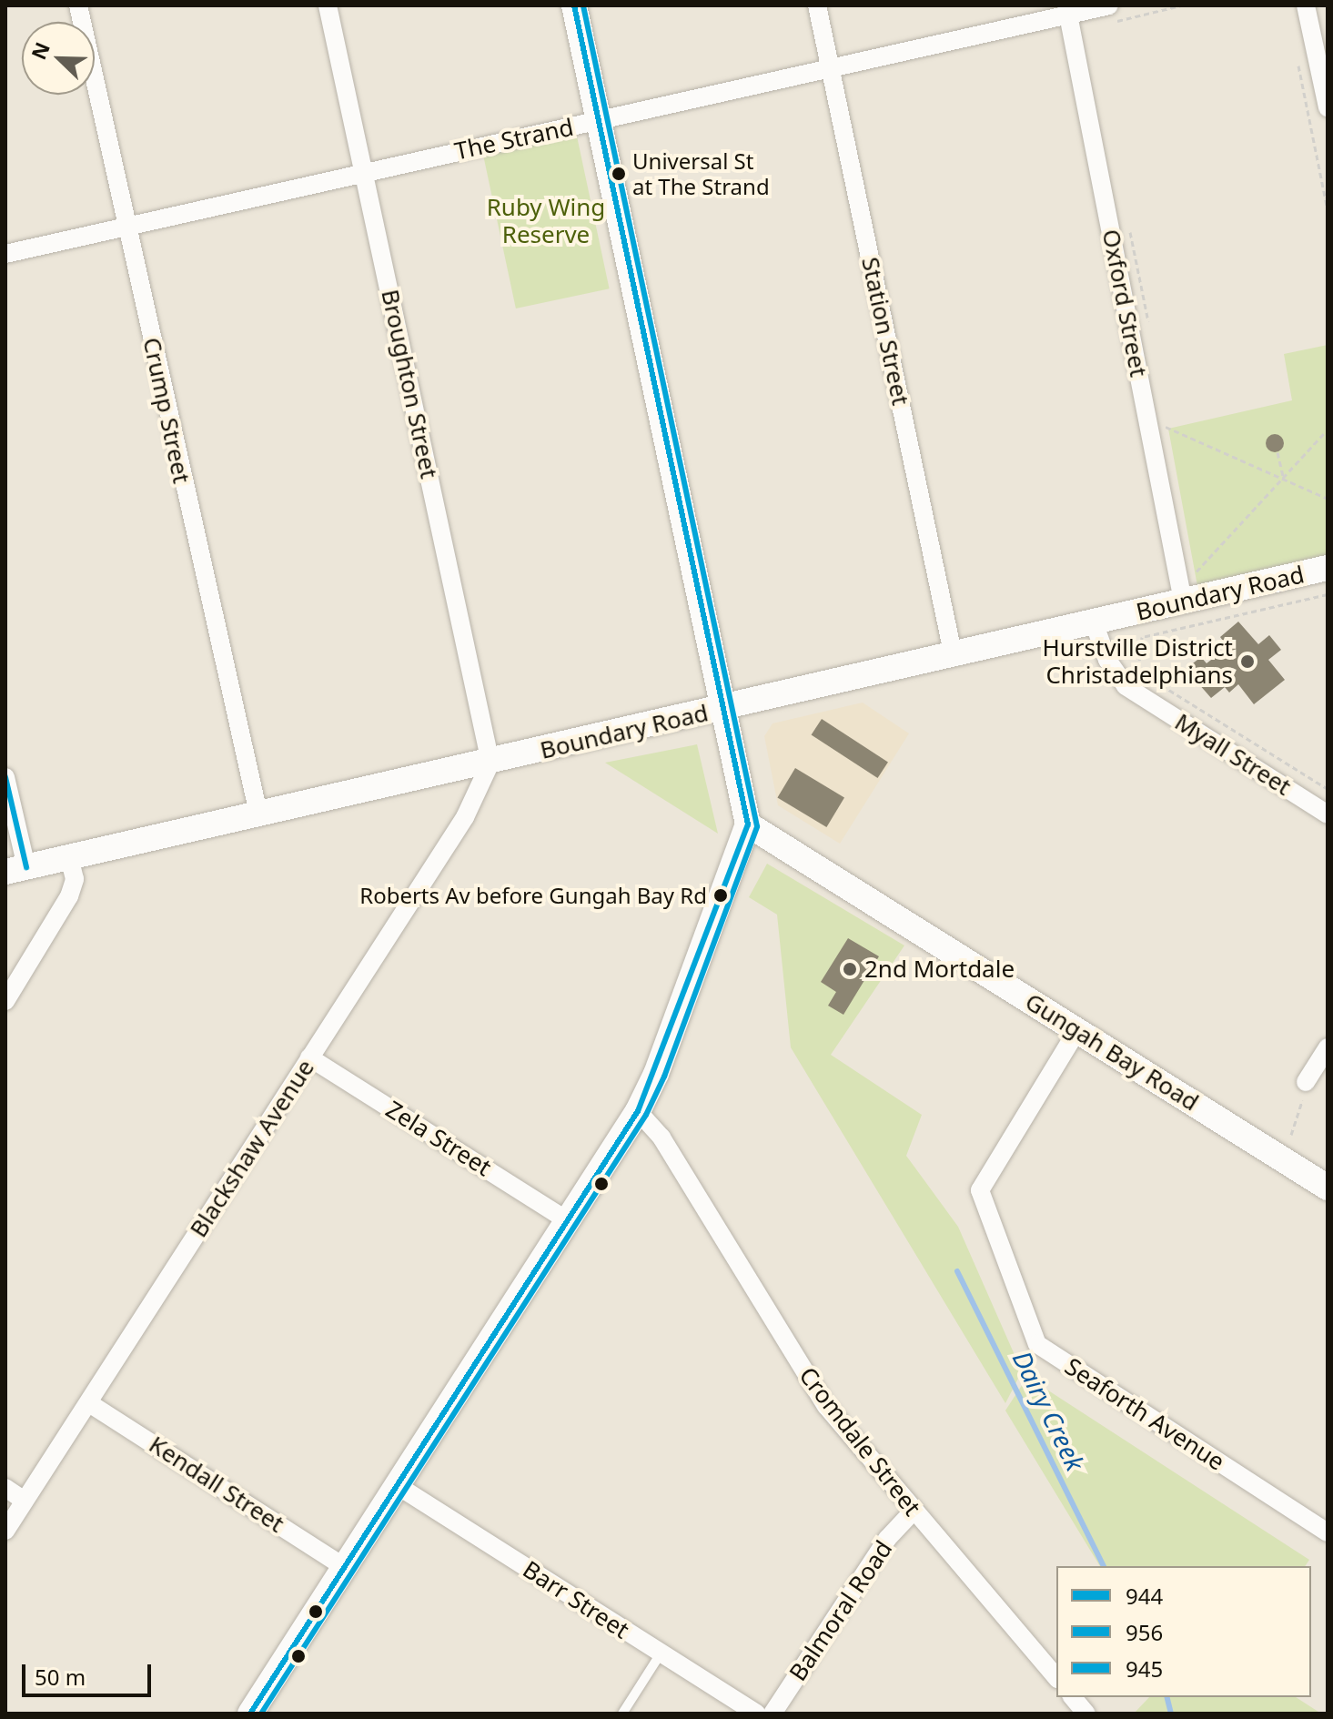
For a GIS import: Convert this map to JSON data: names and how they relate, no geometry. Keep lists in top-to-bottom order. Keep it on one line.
{"streets":{"street":["The Strand","Oxford Street","Station Street","Broughton Street","Crump Street","Boundary Road","Myall Street","Gungah Bay Road","Zela Street","Blackshaw Avenue","Seaforth Avenue","Cromdale Street","Kendall Street","Barr Street","Balmoral Road"]},"crossings":[["The Strand","Oxford Street"],["The Strand","Station Street"],["The Strand","Broughton Street"],["The Strand","Crump Street"],["Oxford Street","Boundary Road"],["Station Street","Boundary Road"],["Broughton Street","Boundary Road"],["Broughton Street","Blackshaw Avenue"],["Crump Street","Boundary Road"],["Boundary Road","Myall Street"],["Boundary Road","Blackshaw Avenue"],["Gungah Bay Road","Seaforth Avenue"],["Zela Street","Blackshaw Avenue"],["Blackshaw Avenue","Kendall Street"],["Cromdale Street","Balmoral Road"]],"water":["Dairy Creek"],"parks":["Ruby Wing Reserve"],"places":["Universal St at The Strand","Hurstville District Christadelphians","Roberts Av before Gungah Bay Rd","2nd Mortdale"],"lines":["transit line 944","transit line 956","transit line 945"],"legend":["944","956","945"],"scale_bar":"50 m","north":"top left"}
